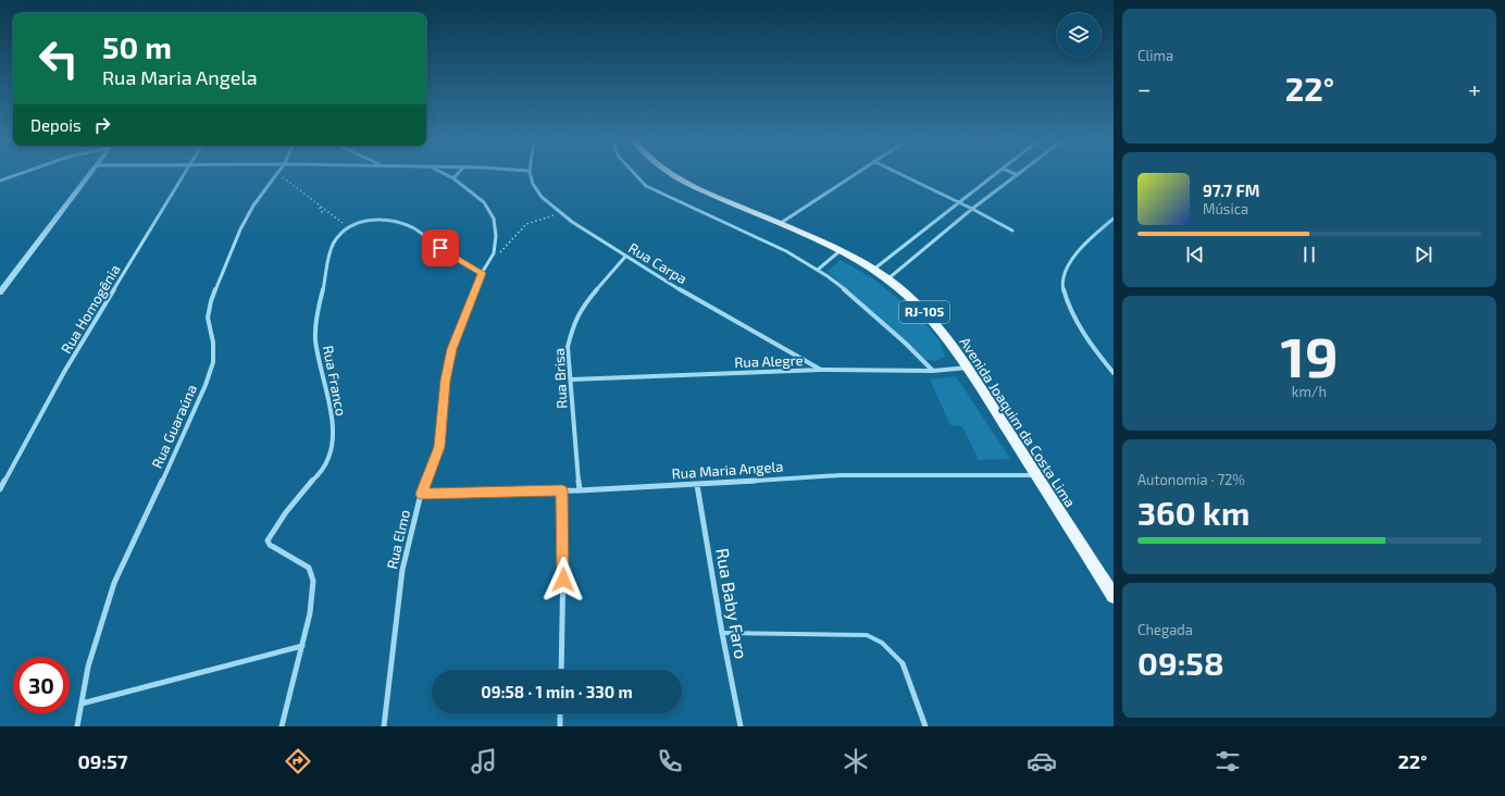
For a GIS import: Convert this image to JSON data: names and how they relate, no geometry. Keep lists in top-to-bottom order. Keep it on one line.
{"streets":{"main road":["RJ-105","Avenida Joaquim da Costa Lima"],"street":["Rua Carpa","Rua Homogênia","Rua Alegre","Rua Brisa","Rua Franco","Rua Guaraúna","Rua Maria Angela","Rua Elmo","Rua Baby Faro"]},"crossings":[["Rua Carpa","Rua Alegre"],["Rua Carpa","Rua Brisa"],["Rua Alegre","Rua Brisa"],["Rua Alegre","Avenida Joaquim da Costa Lima"],["Rua Brisa","Rua Maria Angela"],["Avenida Joaquim da Costa Lima","Rua Maria Angela"],["Rua Maria Angela","Rua Elmo"],["Rua Maria Angela","Rua Baby Faro"]],"page":{"tile":["Clima",["19","km/h"],["Autonomia · 72%","360 km"],["Chegada","09:58"]],"turn":["50 m","Rua Maria Angela"],"heat":["−","22°","+"],"then":"Depois","song":["97.7 FM","Música"],"limit":"30","trip":"09:58 · 1 min · 330 m","tabs":["09:57","22°"]}}
